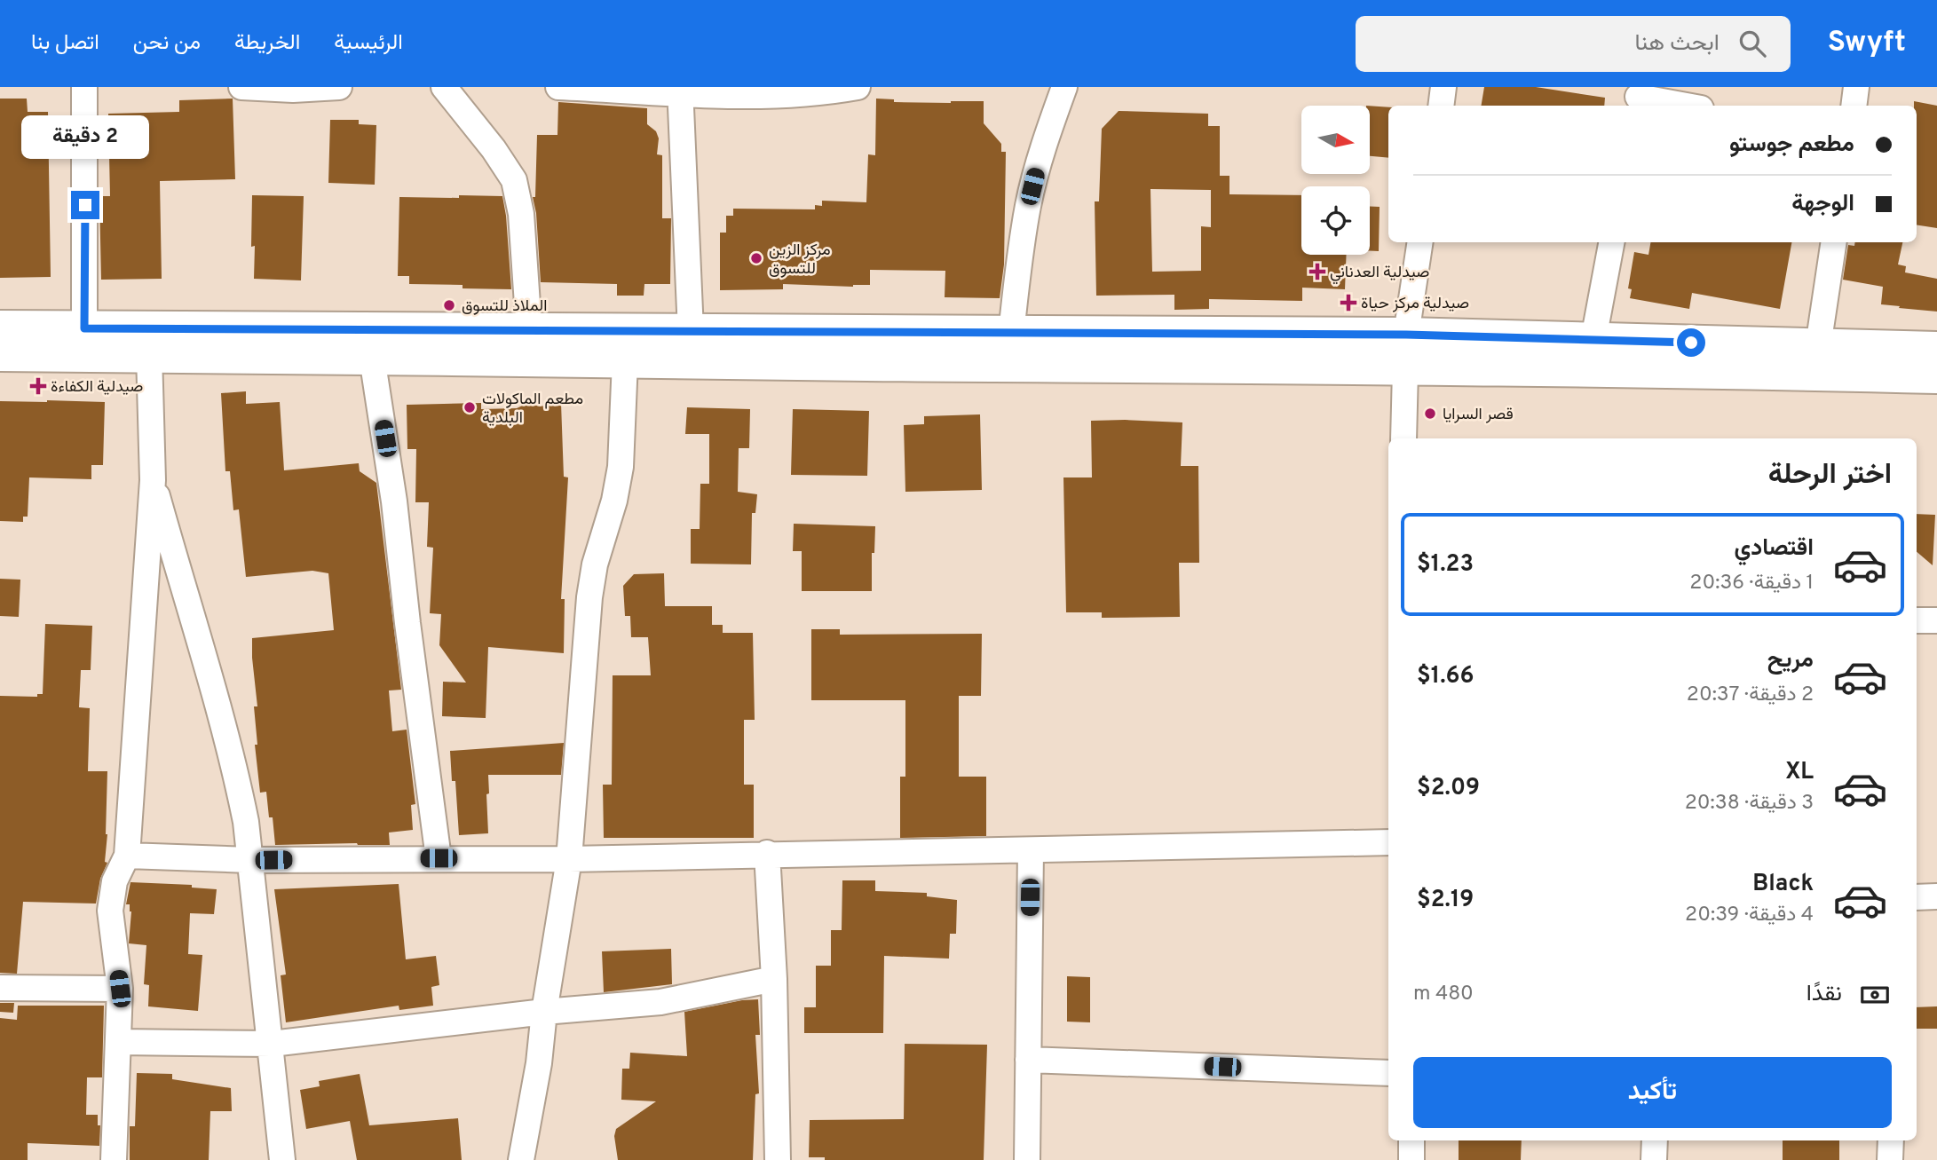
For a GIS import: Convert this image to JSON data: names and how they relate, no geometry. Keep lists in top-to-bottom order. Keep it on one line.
{"places":{"other":["مركز الزين للتسوق","الملاذ للتسوق","مطعم الماكولات البلدية","قصر السرايا"],"health":["صيدلية العدناني","صيدلية مركز حياة","صيدلية الكفاءة"]},"north":"right","page":{"header":"Swyft","search":"ابحث هنا","nav":["الرئيسية","الخريطة","من نحن","اتصل بنا"],"banner":["مطعم جوستو","الوجهة"],"bubble":"2 دقيقة","heading":"اختر الرحلة","list":[{"name":"اقتصادي","note":"1 دقيقة · 20:36","value":"$1.23"},{"name":"مريح","note":"2 دقيقة · 20:37","value":"$1.66"},{"name":"XL","note":"3 دقيقة · 20:38","value":"$2.09"},{"name":"Black","note":"4 دقيقة · 20:39","value":"$2.19"}],"pay":["نقدًا","480 m"],"buttons":"تأكيد"}}
